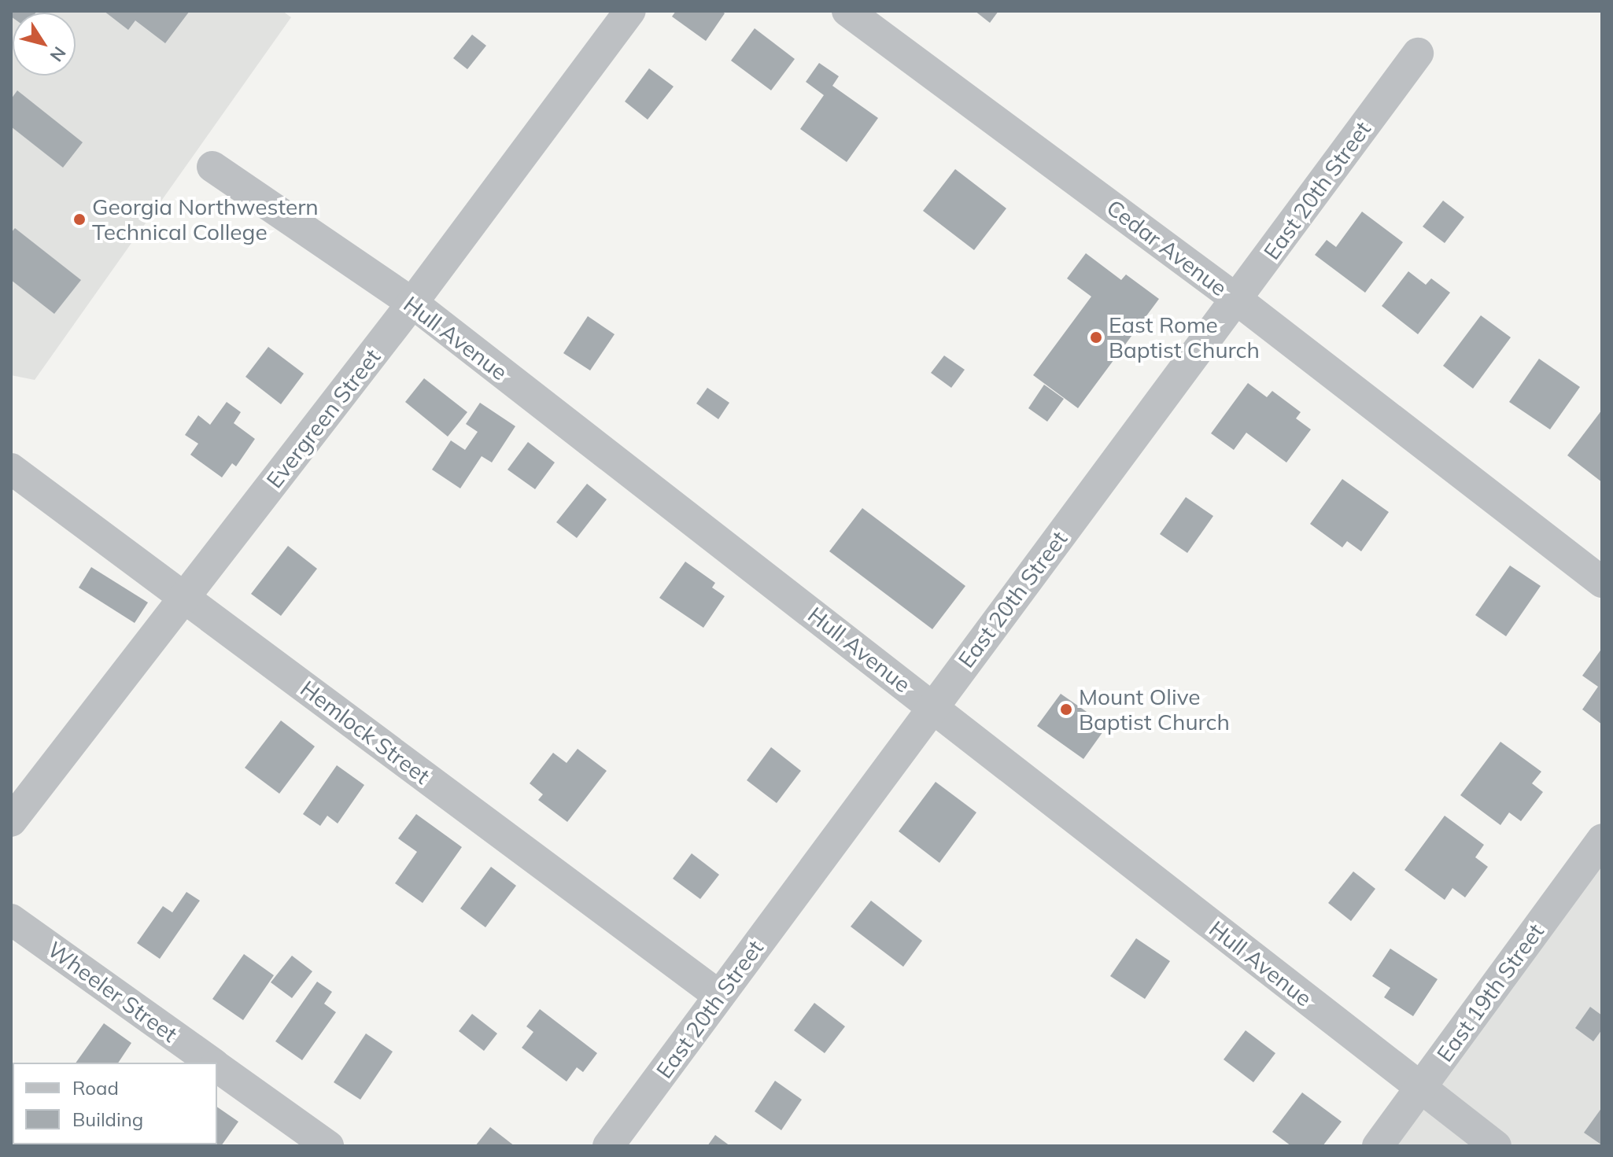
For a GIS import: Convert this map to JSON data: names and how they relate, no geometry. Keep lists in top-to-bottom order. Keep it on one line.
{"streets":{"street":["East 20th Street","Cedar Avenue","Hull Avenue","Evergreen Street","Hemlock Street","Wheeler Street","East 19th Street"]},"crossings":[["East 20th Street","Cedar Avenue"],["East 20th Street","Hull Avenue"],["East 20th Street","Hemlock Street"],["Hull Avenue","Evergreen Street"],["Hull Avenue","East 19th Street"],["Evergreen Street","Hemlock Street"]],"places":["Georgia Northwestern Technical College","East Rome Baptist Church","Mount Olive Baptist Church"],"legend":["Road","Building"],"north":"bottom right"}
